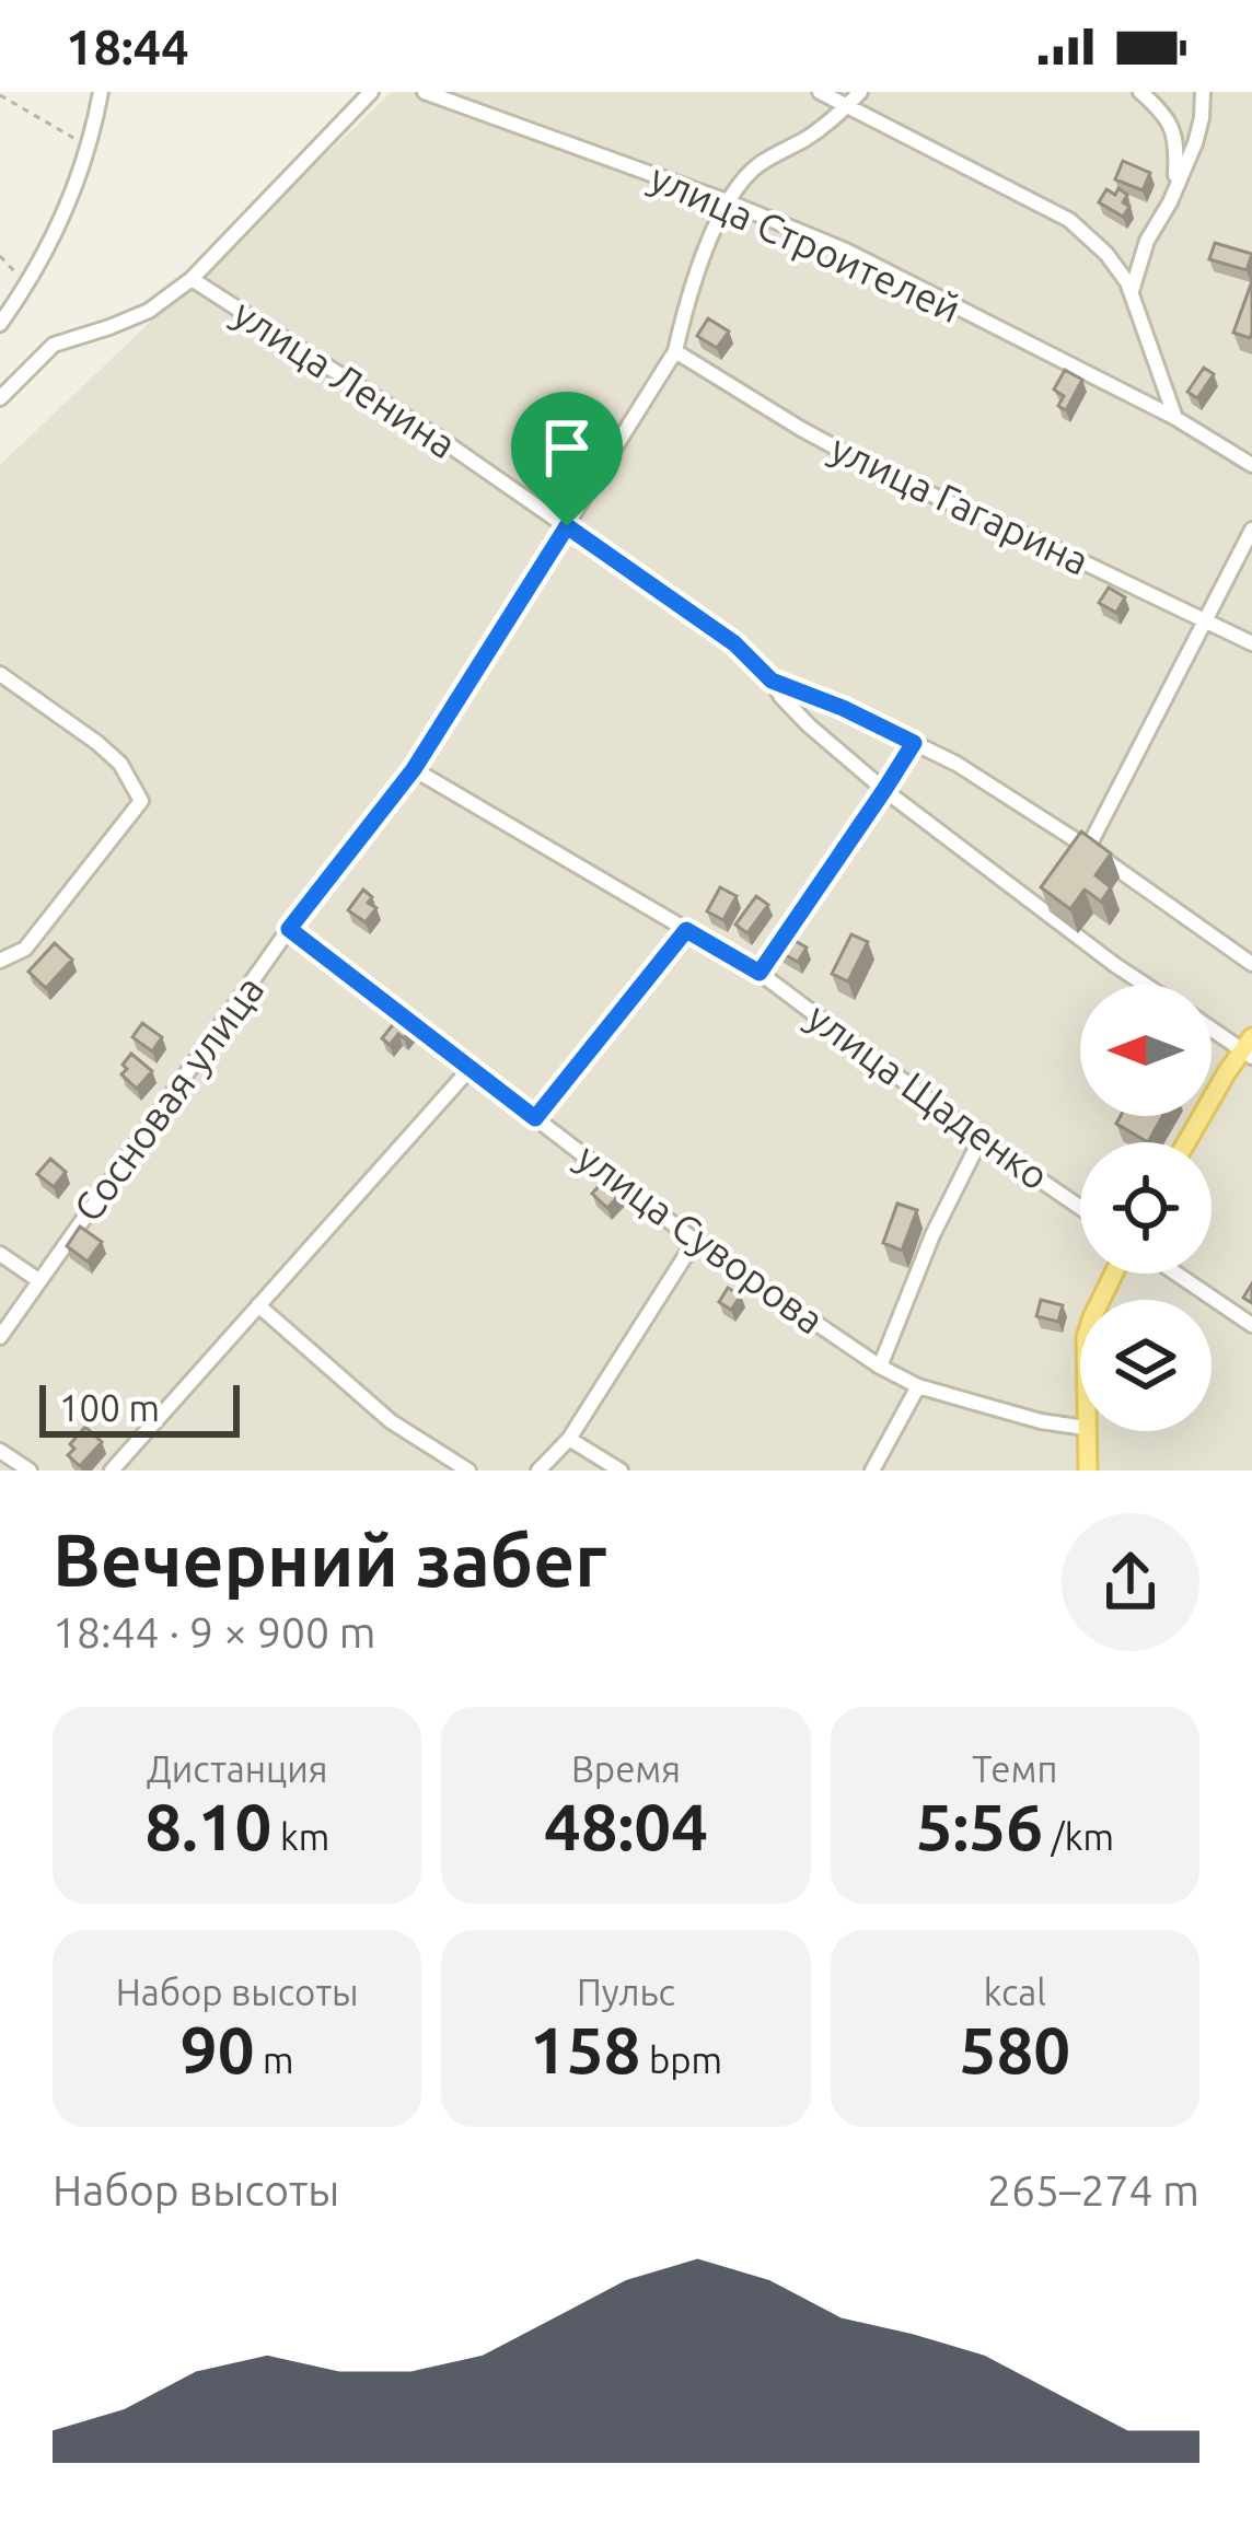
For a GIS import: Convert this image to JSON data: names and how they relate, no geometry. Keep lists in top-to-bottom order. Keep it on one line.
{"streets":{"street":["улица Строителей","улица Ленина","улица Гагарина","улица Щаденко","Сосновая улица","улица Суворова"]},"crossings":[["улица Строителей","Сосновая улица"],["улица Ленина","Сосновая улица"],["улица Гагарина","Сосновая улица"],["улица Щаденко","Сосновая улица"],["Сосновая улица","улица Суворова"]],"scale_bar":"100 m","north":"left","page":{"status":"18:44","scale":"100 m","heading":["Вечерний забег","18:44 · 9 × 900 m"],"stats":[["Дистанция","8.10 km"],["Время","48:04"],["Темп","5:56 /km"],["Набор высоты","90 m"],["Пульс","158 bpm"],["kcal","580"]],"chart":["Набор высоты","265–274 m"]}}
